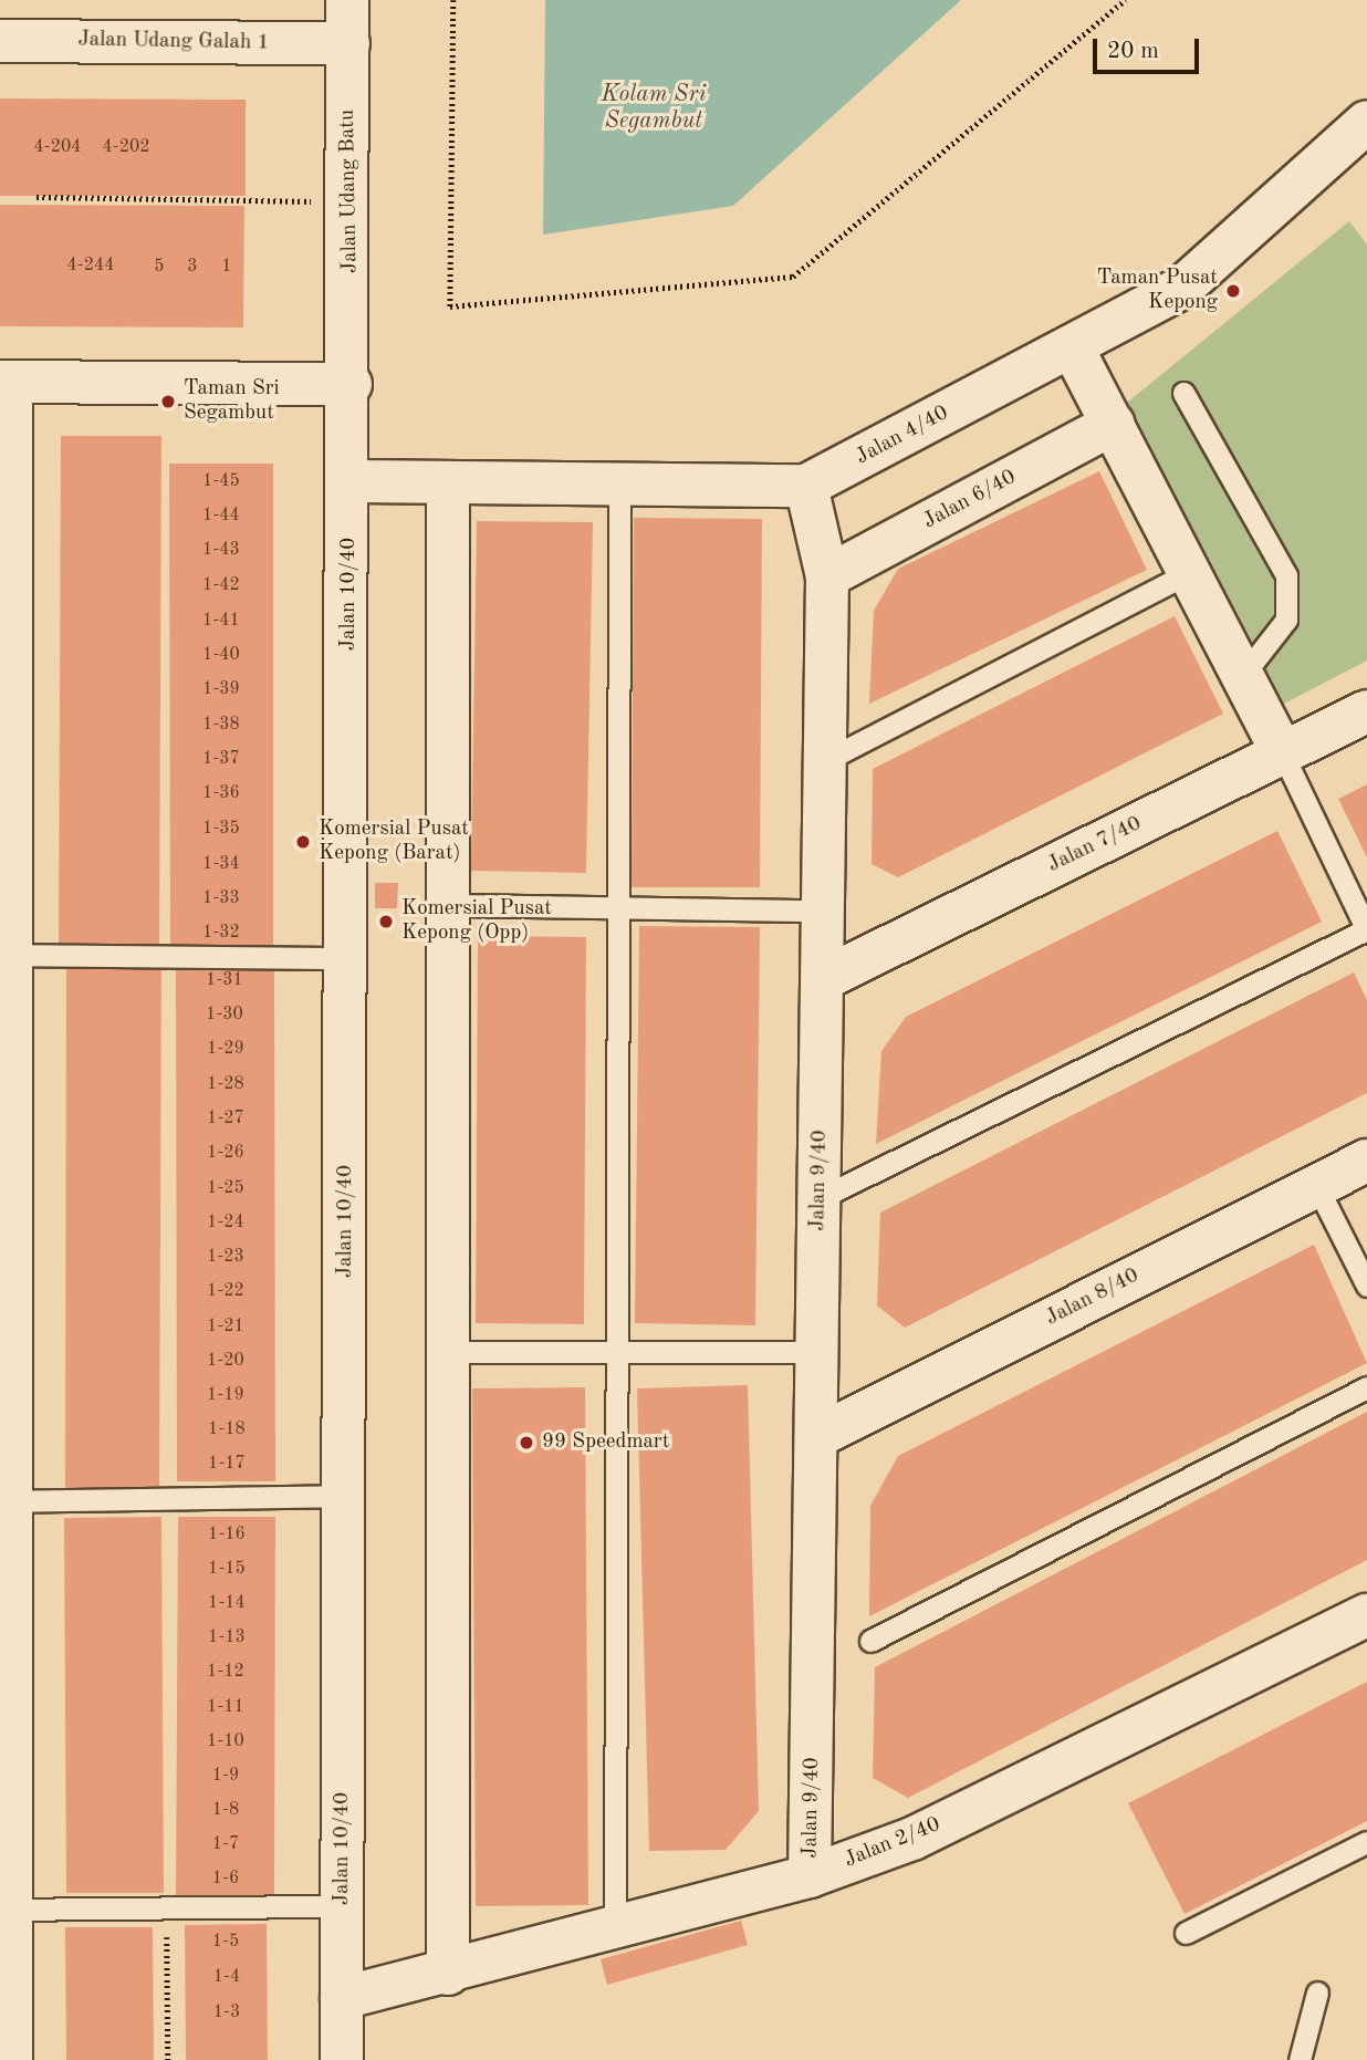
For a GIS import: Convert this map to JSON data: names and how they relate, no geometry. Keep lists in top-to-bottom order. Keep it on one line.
{"streets":{"street":["Jalan Udang Galah 1","Jalan Udang Batu","Jalan 4/40","Jalan 6/40","Jalan 10/40","Jalan 7/40","Jalan 9/40","Jalan 8/40","Jalan 2/40"]},"crossings":[["Jalan Udang Galah 1","Jalan Udang Batu"],["Jalan Udang Batu","Jalan 10/40"],["Jalan 4/40","Jalan 10/40"],["Jalan 4/40","Jalan 9/40"],["Jalan 6/40","Jalan 9/40"],["Jalan 10/40","Jalan 2/40"],["Jalan 7/40","Jalan 9/40"],["Jalan 9/40","Jalan 8/40"],["Jalan 9/40","Jalan 2/40"]],"water":["Kolam Sri Segambut"],"places":["Taman Pusat Kepong","Taman Sri Segambut","Komersial Pusat Kepong (Barat)","Komersial Pusat Kepong (Opp)","99 Speedmart"],"house_numbers":["4-204","4-202","4-244","5","3","1","1-45","1-44","1-43","1-42","1-41","1-40","1-39","1-38","1-37","1-36","1-35","1-34","1-33","1-32","1-31","1-30","1-29","1-28","1-27","1-26","1-25","1-24","1-23","1-22","1-21","1-20","1-19","1-18","1-17","1-16","1-15","1-14","1-13","1-12","1-11","1-10","1-9","1-8","1-7","1-6","1-5","1-4","1-3"],"scale_bar":"20 m"}
